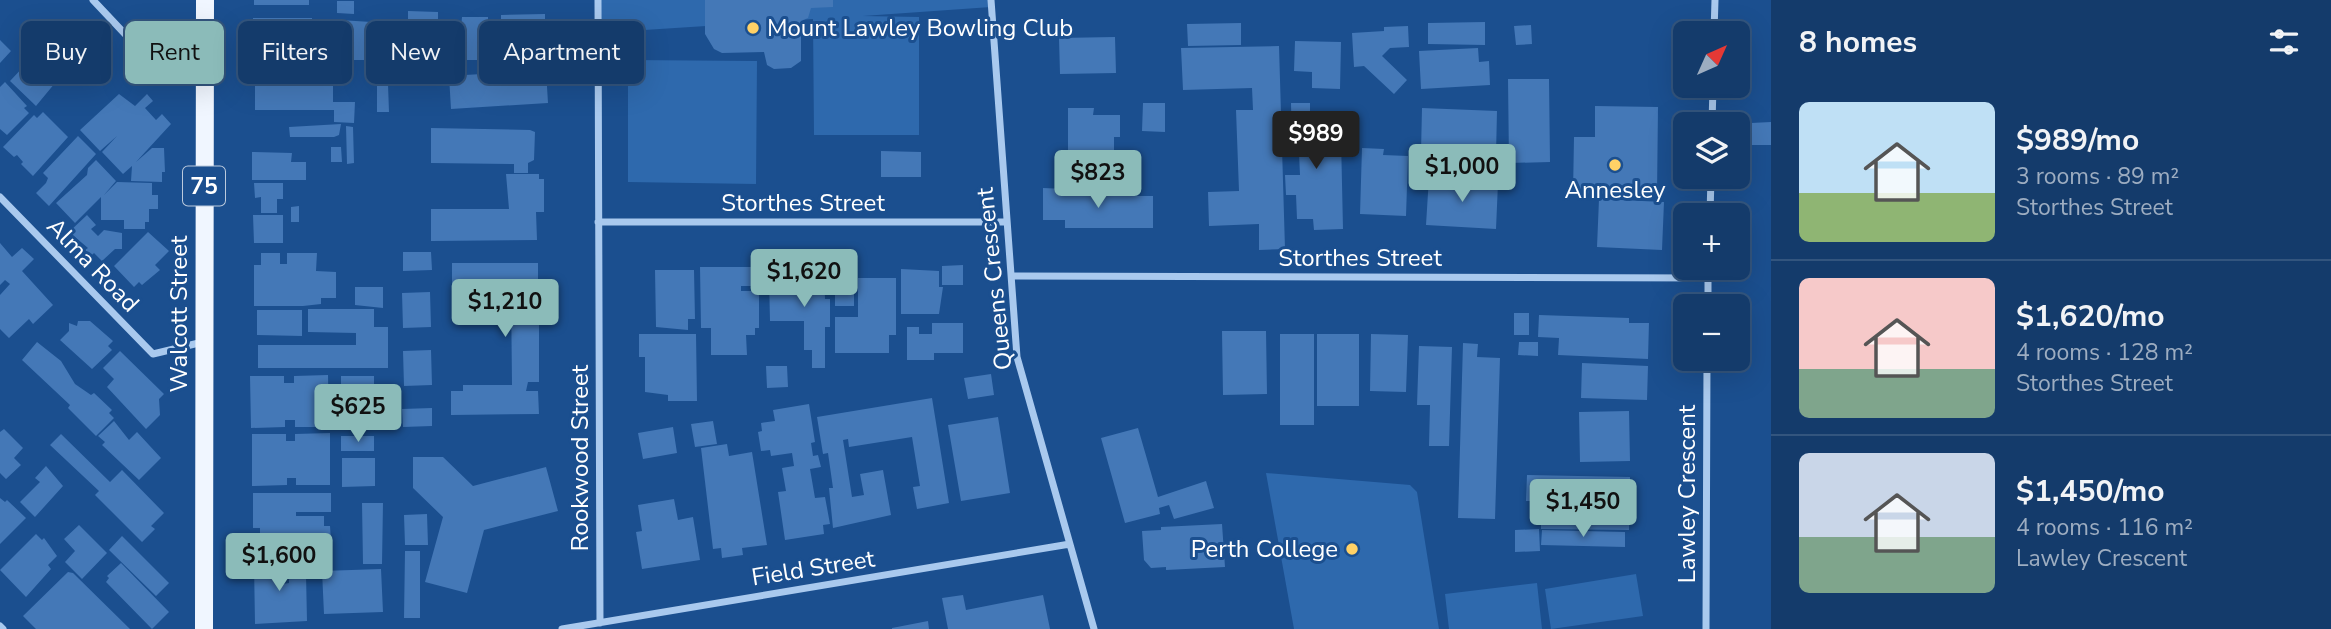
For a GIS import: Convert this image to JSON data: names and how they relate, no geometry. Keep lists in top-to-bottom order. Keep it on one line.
{"streets":{"main road":["75","Walcott Street"],"street":["Storthes Street","Alma Road","Queens Crescent","Rookwood Street","Lawley Crescent","Field Street"]},"crossings":[["Storthes Street","Queens Crescent"],["Storthes Street","Rookwood Street"],["Alma Road","Walcott Street"],["Queens Crescent","Field Street"],["Rookwood Street","Field Street"]],"places":["Mount Lawley Bowling Club","Annesley","Perth College"],"north":"top right","page":{"heading":"8 homes","map_buttons":["+","−"],"chip":["Buy","Rent","Filters","New","Apartment"],"list":[{"name":"$989/mo","note":"3 rooms · 89 m² · Storthes Street"},{"name":"$1,620/mo","note":"4 rooms · 128 m² · Storthes Street"},{"name":"$1,450/mo","note":"4 rooms · 116 m² · Lawley Crescent"}],"price":["$989","$1,000","$823","$1,620","$1,210","$625","$1,450","$1,600"]}}
